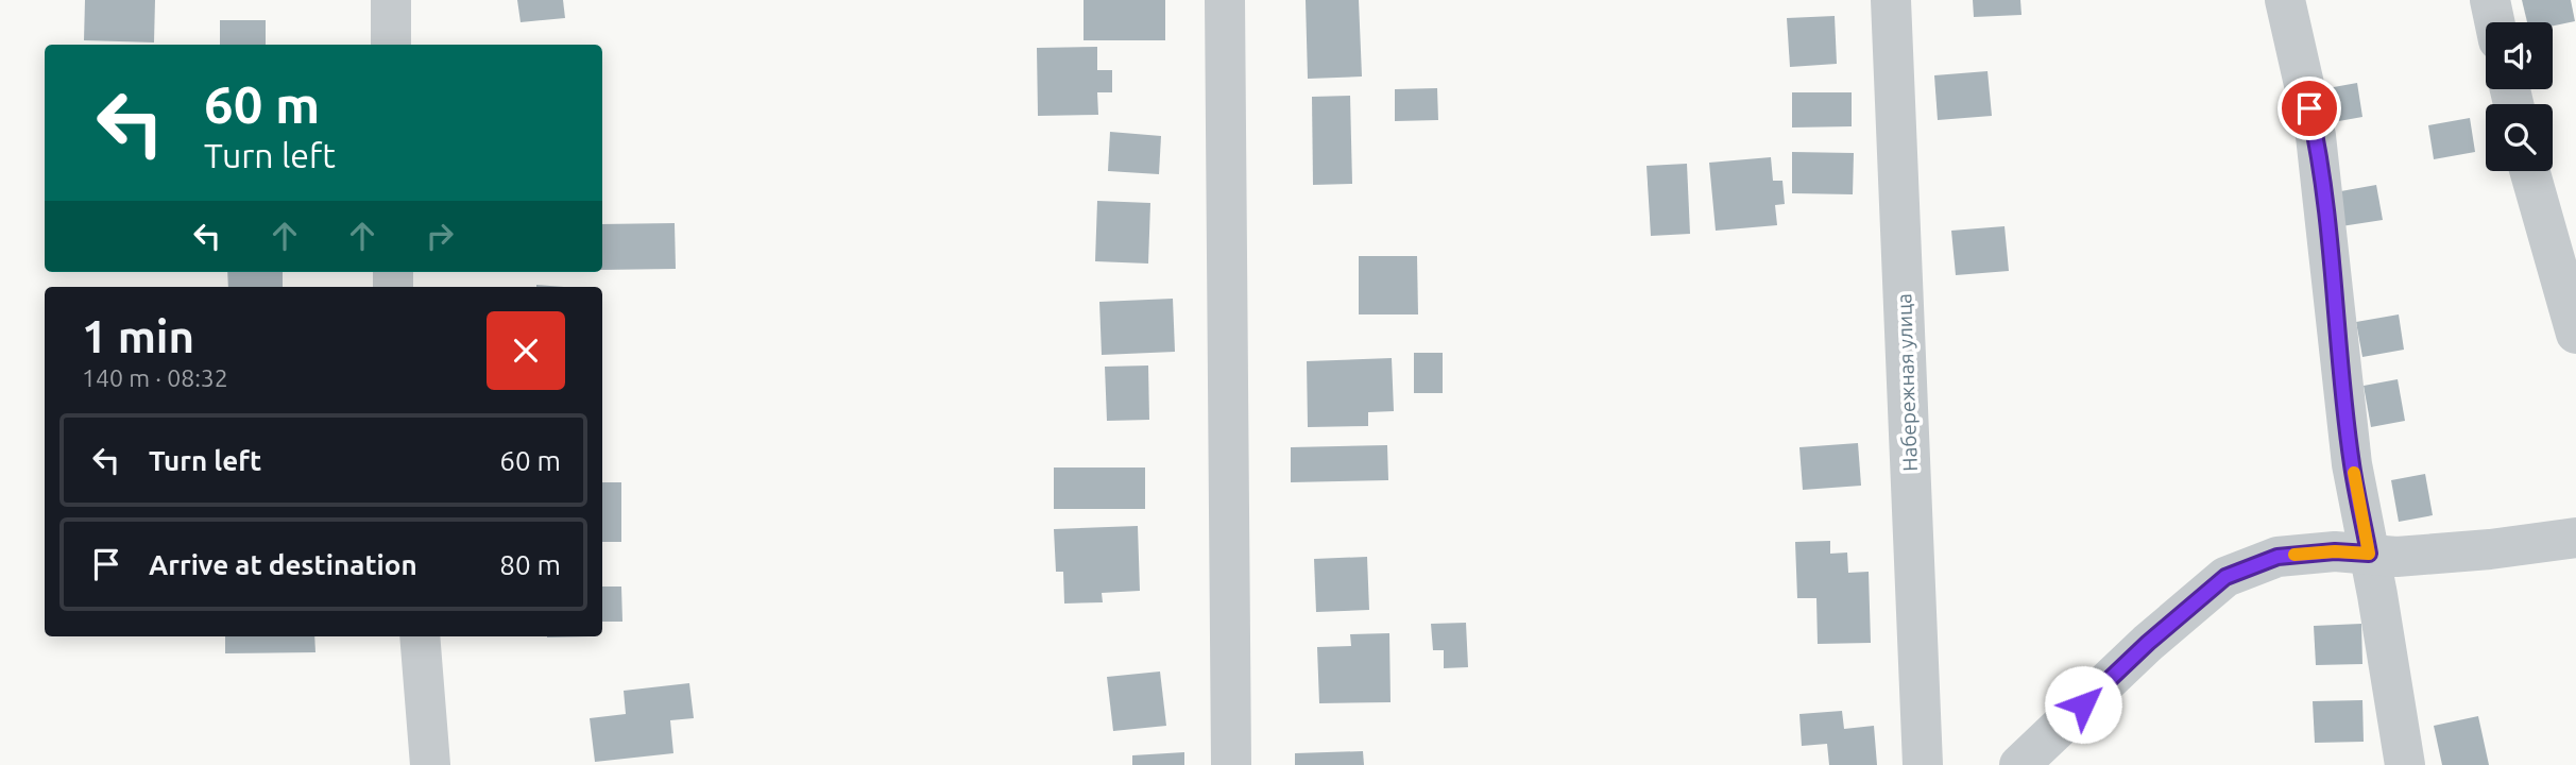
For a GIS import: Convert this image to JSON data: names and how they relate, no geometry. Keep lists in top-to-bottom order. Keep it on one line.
{"streets":{"street":["Набережная улица"]},"page":{"turn":["60 m","Turn left"],"heading":["1 min","140 m · 08:32"],"list":[{"name":"Turn left","value":"60 m"},{"name":"Arrive at destination","value":"80 m"}]}}
